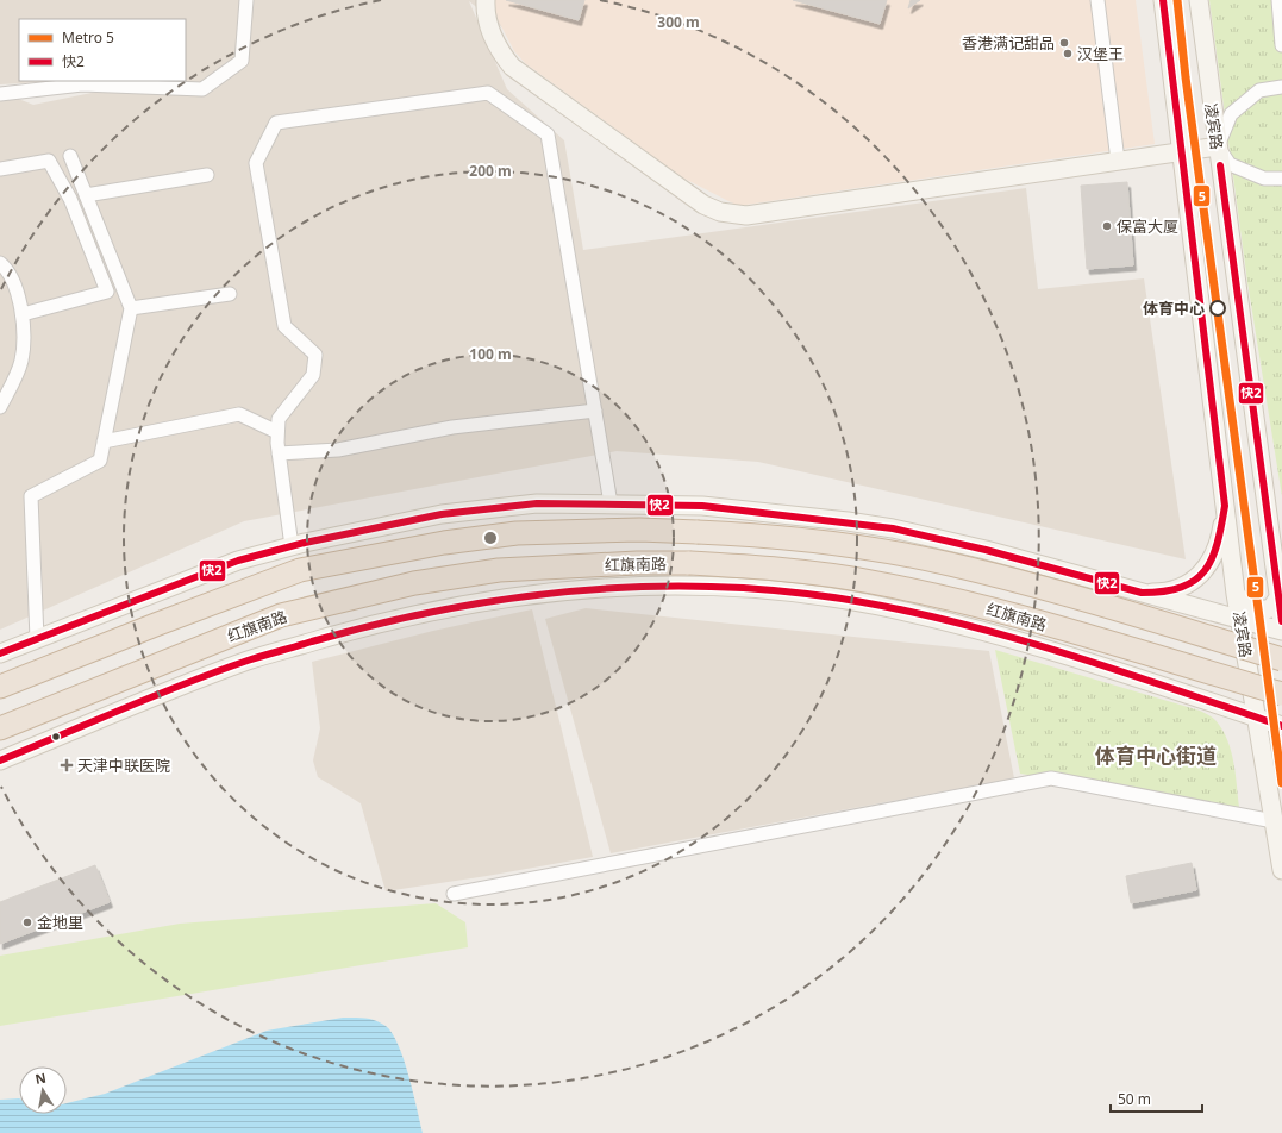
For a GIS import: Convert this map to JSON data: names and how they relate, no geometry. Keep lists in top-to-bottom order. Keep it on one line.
{"streets":{"highway":["红旗南路"],"main road":["凌宾路"]},"districts":["体育中心街道"],"places":{"other":["香港满记甜品","汉堡王","保富大厦","体育中心","金地里"],"health":["天津中联医院"]},"lines":["metro line 5","transit line 快2"],"legend":["Metro 5","快2"],"scale_bar":"50 m","north":"top","rings":["300 m","200 m","100 m"]}
